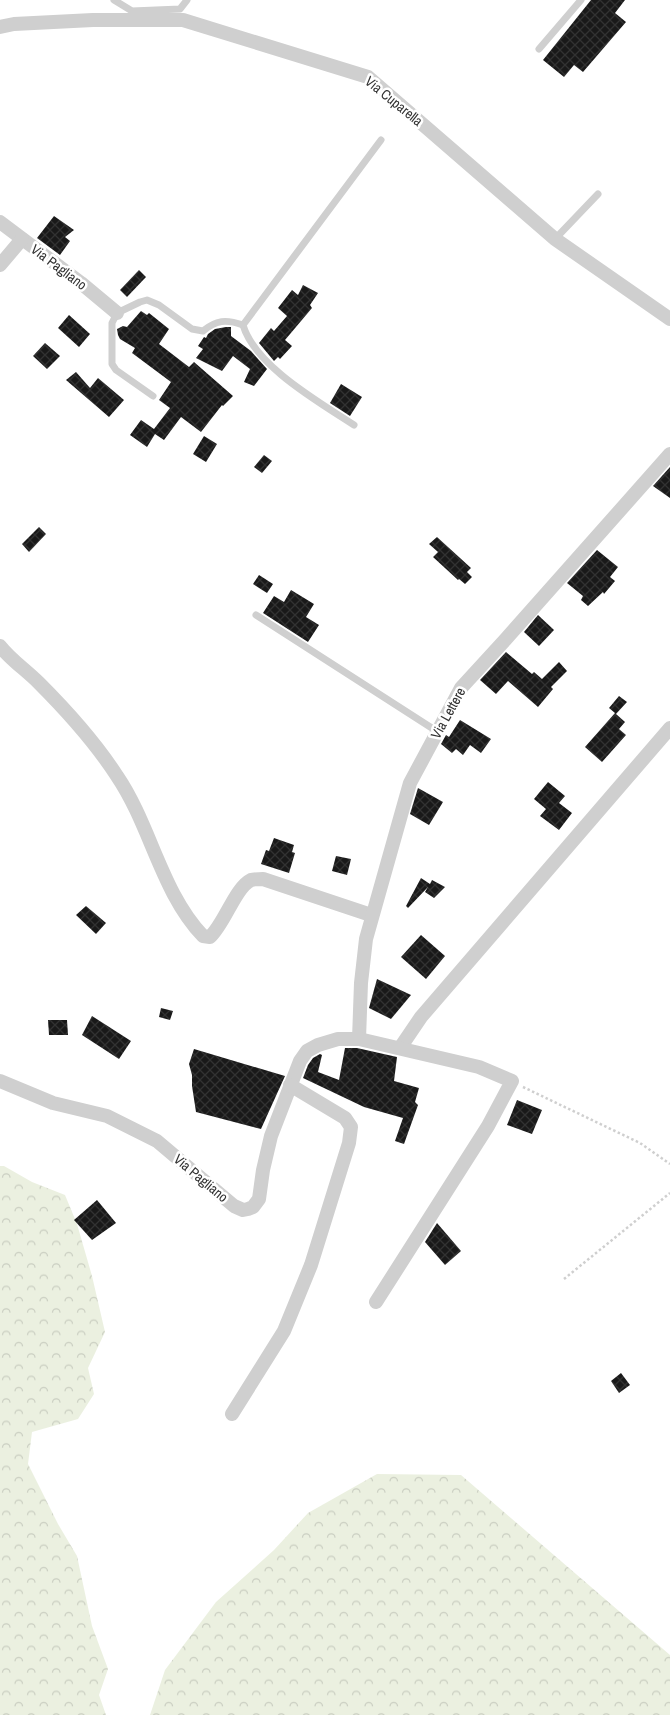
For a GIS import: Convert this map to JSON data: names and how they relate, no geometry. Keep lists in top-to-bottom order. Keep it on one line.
{"streets":{"street":["Via Cuparella","Via Pagliano","Via Lettere"]},"crossings":[["Via Pagliano","Via Lettere"]]}
